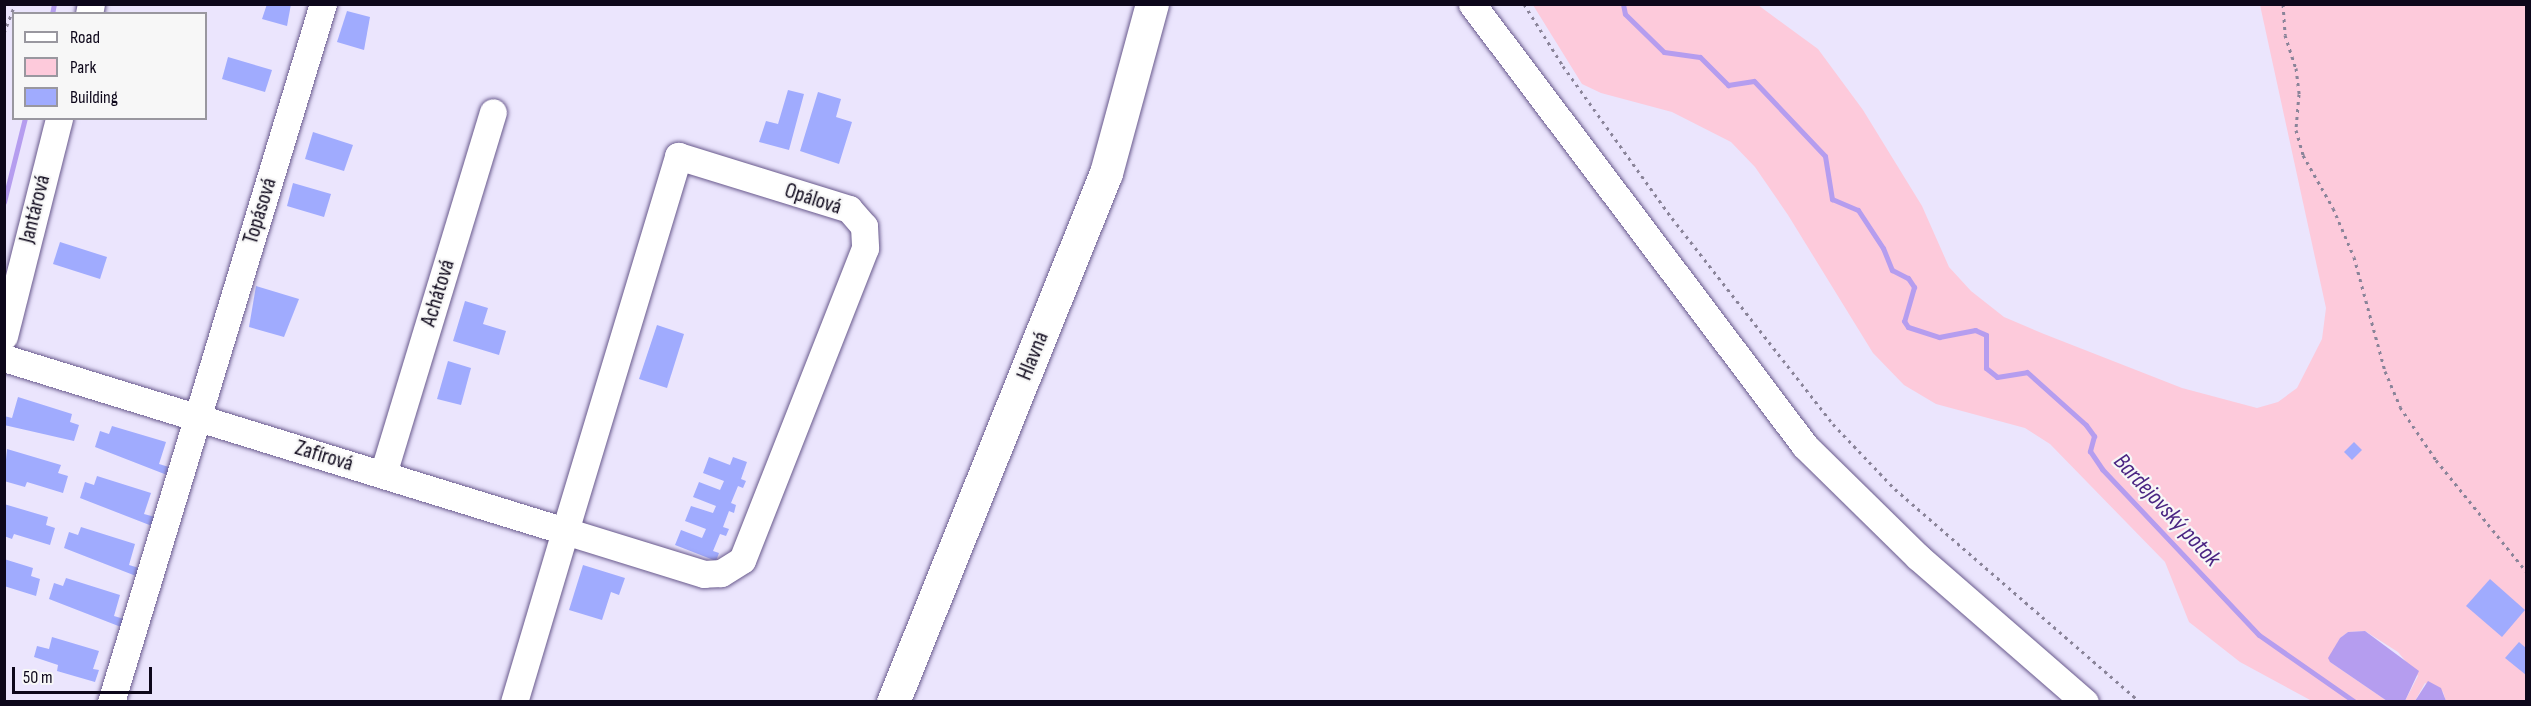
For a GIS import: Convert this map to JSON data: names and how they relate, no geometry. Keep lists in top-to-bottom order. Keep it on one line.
{"streets":{"main road":["Hlavná"],"street":["Opálová","Jantárová","Topásová","Achátová","Zafírová"]},"crossings":[["Opálová","Zafírová"],["Topásová","Zafírová"],["Achátová","Zafírová"]],"water":["Bardejovský potok"],"legend":["Road","Park","Building"],"scale_bar":"50 m"}
